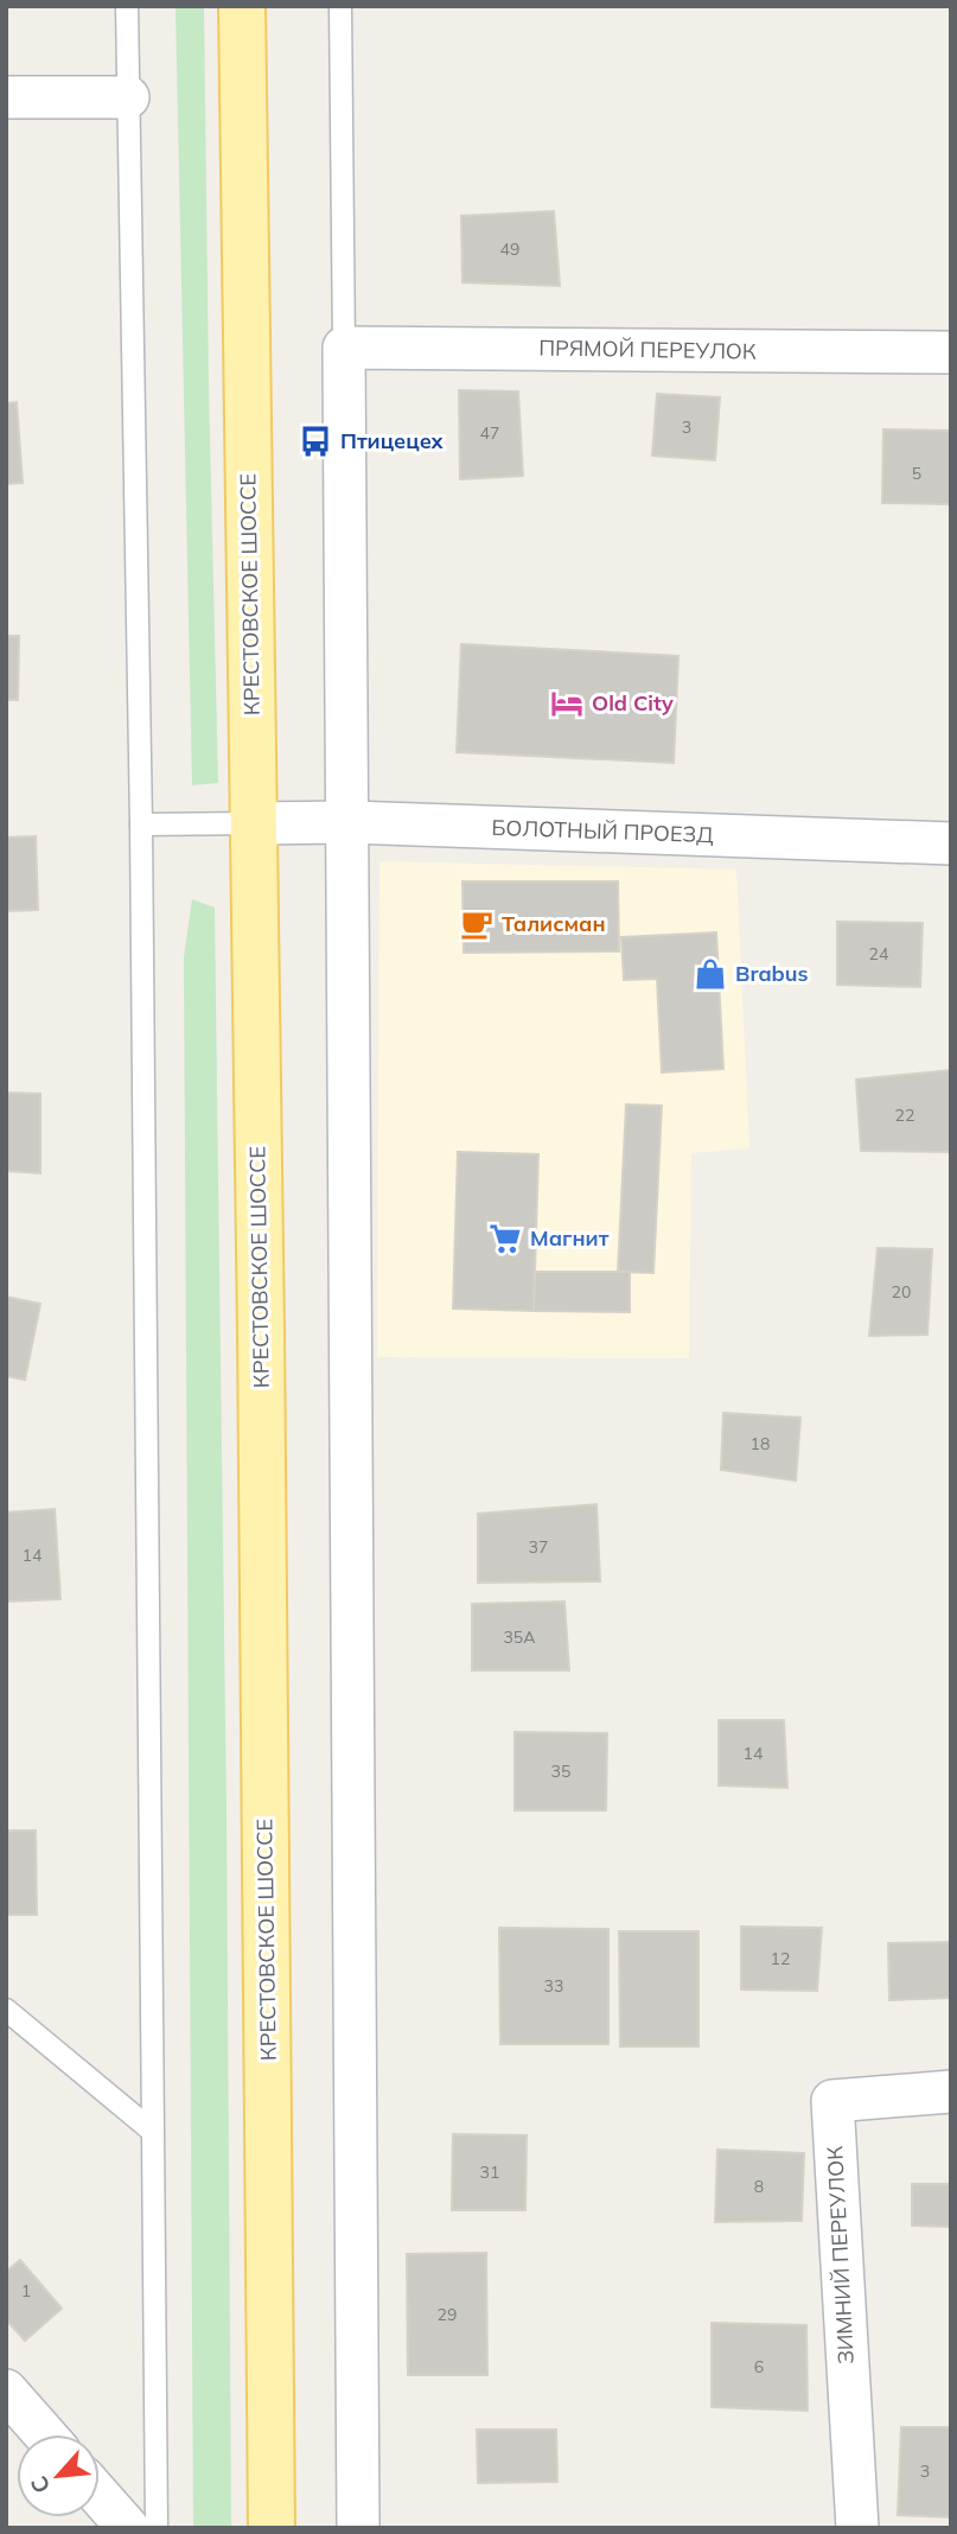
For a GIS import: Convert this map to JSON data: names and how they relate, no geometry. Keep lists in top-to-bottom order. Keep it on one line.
{"streets":{"main road":["КРЕСТОВСКОЕ ШОССЕ"],"street":["ПРЯМОЙ ПЕРЕУЛОК","БОЛОТНЫЙ ПРОЕЗД","ЗИМНИЙ ПЕРЕУЛОК"]},"crossings":[["КРЕСТОВСКОЕ ШОССЕ","БОЛОТНЫЙ ПРОЕЗД"]],"places":{"bus stop":["Птицецех"],"hotel":["Old City"],"cafe":["Талисман"],"shop":["Brabus"],"supermarket":["Магнит"]},"house_numbers":["49","3","47","5","24","22","20","18","37","14","35А","14","35","12","33","31","8","1","29","6","3"],"north":"bottom left"}
